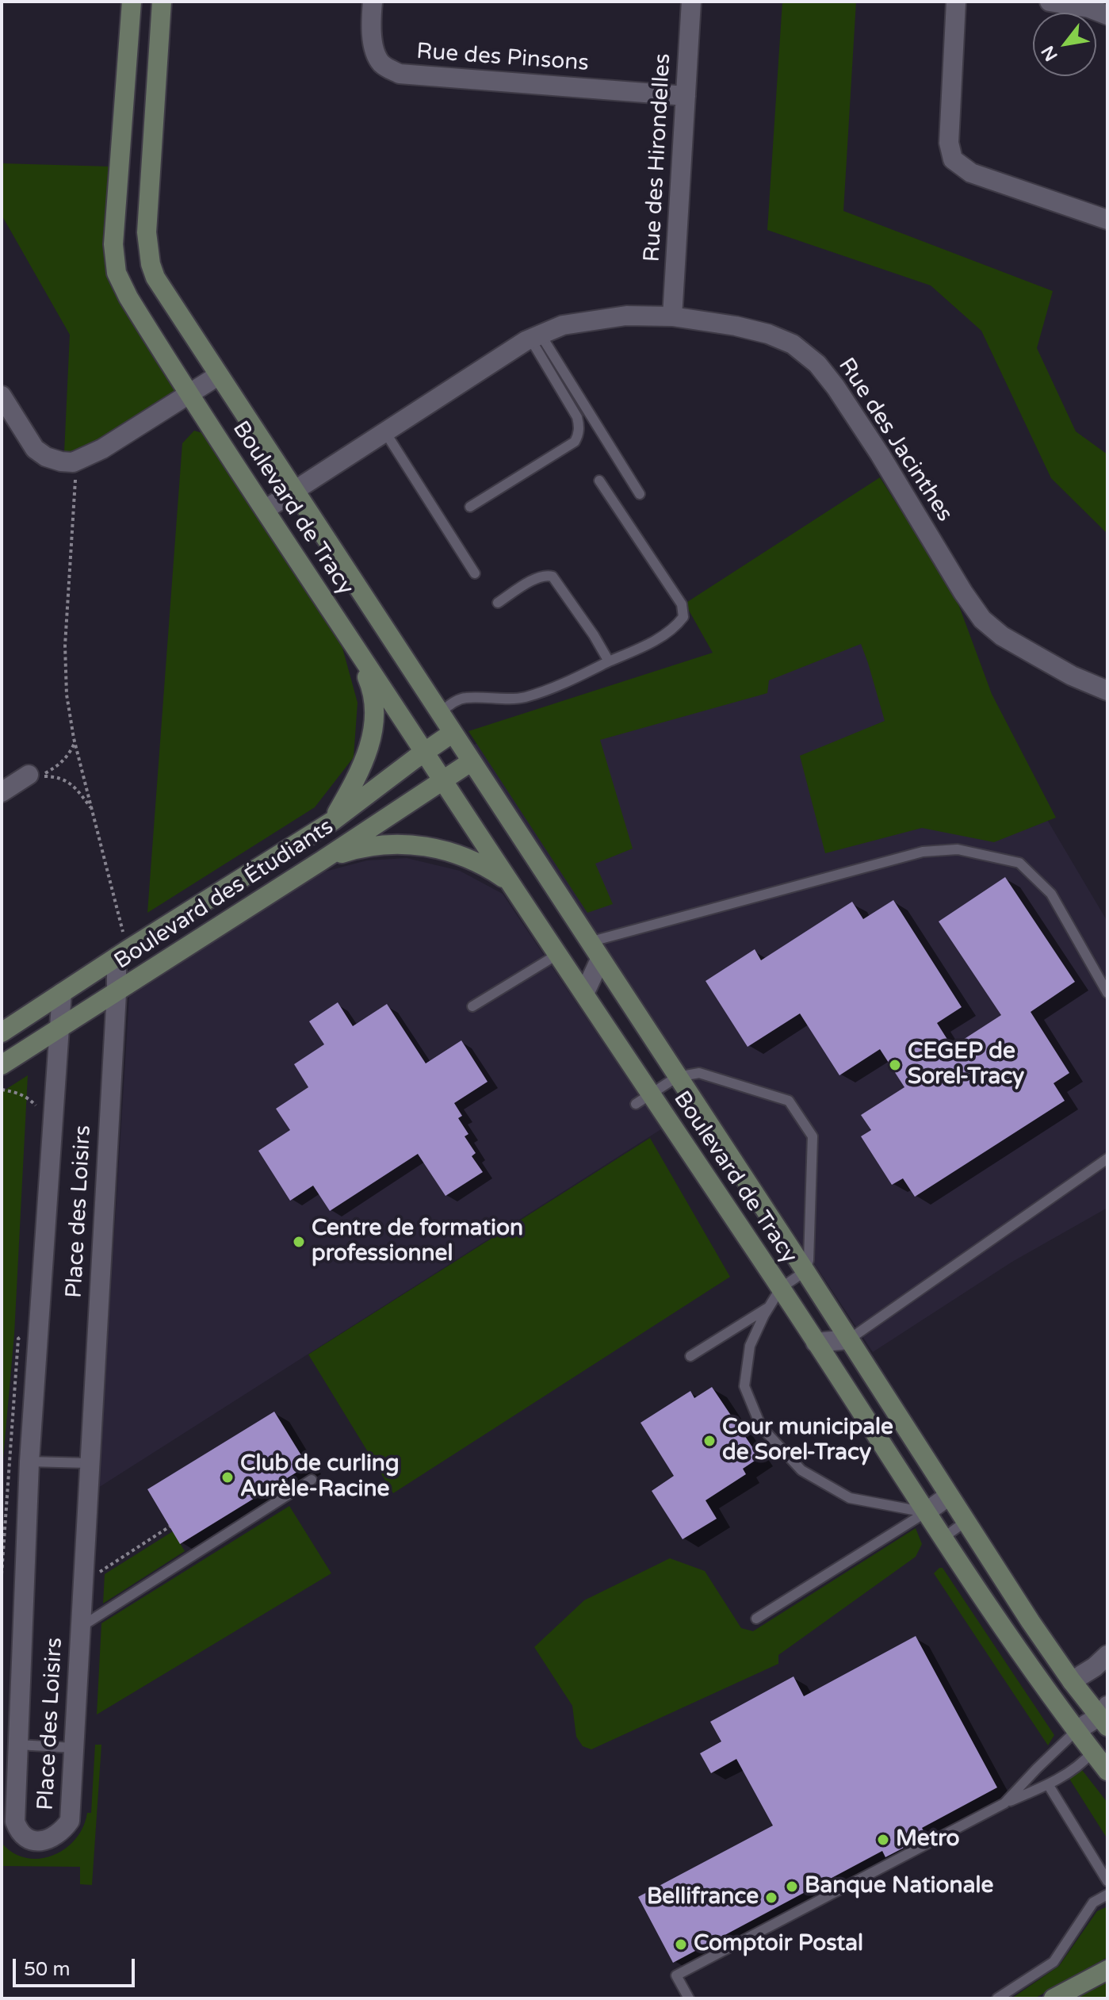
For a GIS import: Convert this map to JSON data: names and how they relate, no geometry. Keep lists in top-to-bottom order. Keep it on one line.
{"streets":{"street":["Rue des Pinsons","Rue des Hirondelles","Rue des Jacinthes","Boulevard de Tracy","Boulevard des Étudiants","Place des Loisirs"]},"crossings":[["Rue des Pinsons","Rue des Hirondelles"],["Rue des Hirondelles","Rue des Jacinthes"],["Rue des Jacinthes","Boulevard de Tracy"],["Boulevard de Tracy","Boulevard des Étudiants"],["Boulevard des Étudiants","Place des Loisirs"]],"places":["CEGEP de Sorel-Tracy","Centre de formation professionnel","Cour municipale de Sorel-Tracy","Club de curling Aurèle-Racine","Metro","Banque Nationale","Bellifrance","Comptoir Postal"],"scale_bar":"50 m","north":"bottom left"}
